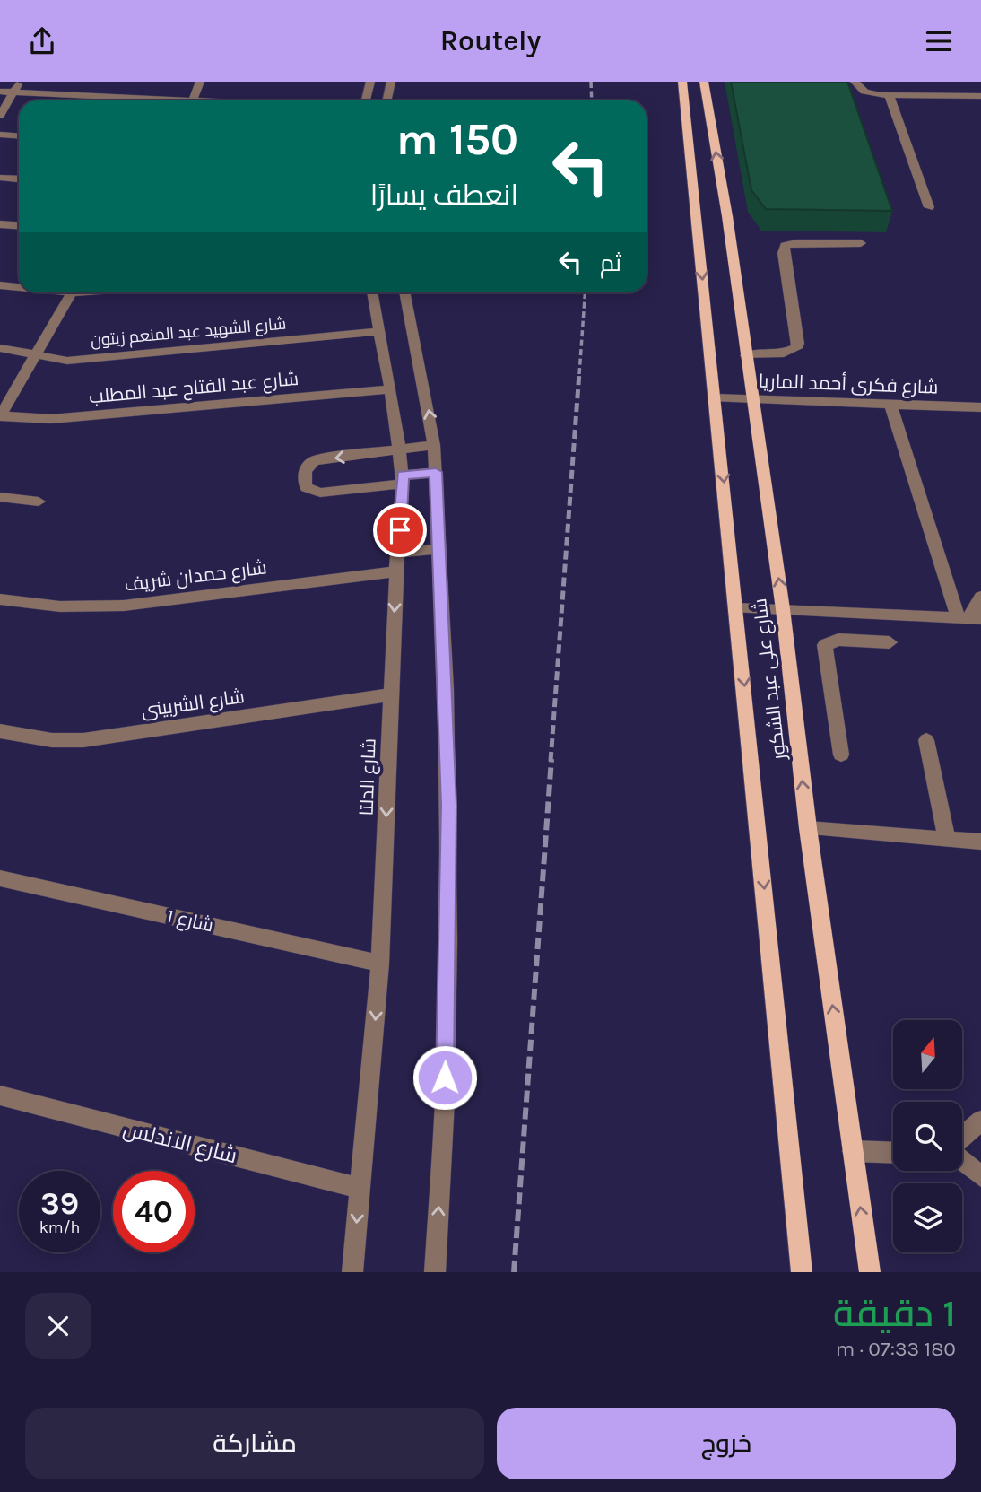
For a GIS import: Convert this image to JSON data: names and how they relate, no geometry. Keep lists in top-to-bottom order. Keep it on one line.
{"streets":{"main road":["شارع على عبد الشكور"],"street":["شارع الشهيد عبد المنعم زيتون","شارع فكرى أحمد الماريا","شارع عبد الفتاح عبد المطلب","شارع حمدان شريف","شارع الشربينى","شارع الدلتا","شارع 1","شارع الاندلس"]},"crossings":[["شارع الشهيد عبد المنعم زيتون","شارع الدلتا"],["شارع فكرى أحمد الماريا","شارع على عبد الشكور"],["شارع عبد الفتاح عبد المطلب","شارع الدلتا"],["شارع حمدان شريف","شارع الدلتا"],["شارع الشربينى","شارع الدلتا"],["شارع الدلتا","شارع 1"],["شارع الدلتا","شارع الاندلس"]],"north":"top","page":{"header":"Routely","turn":["150 m","انعطف يسارًا"],"then":"ثم","speed":"39 km/h","limit":"40","heading":["1 دقيقة","180 m · 07:33"],"buttons":["خروج","مشاركة"]}}
